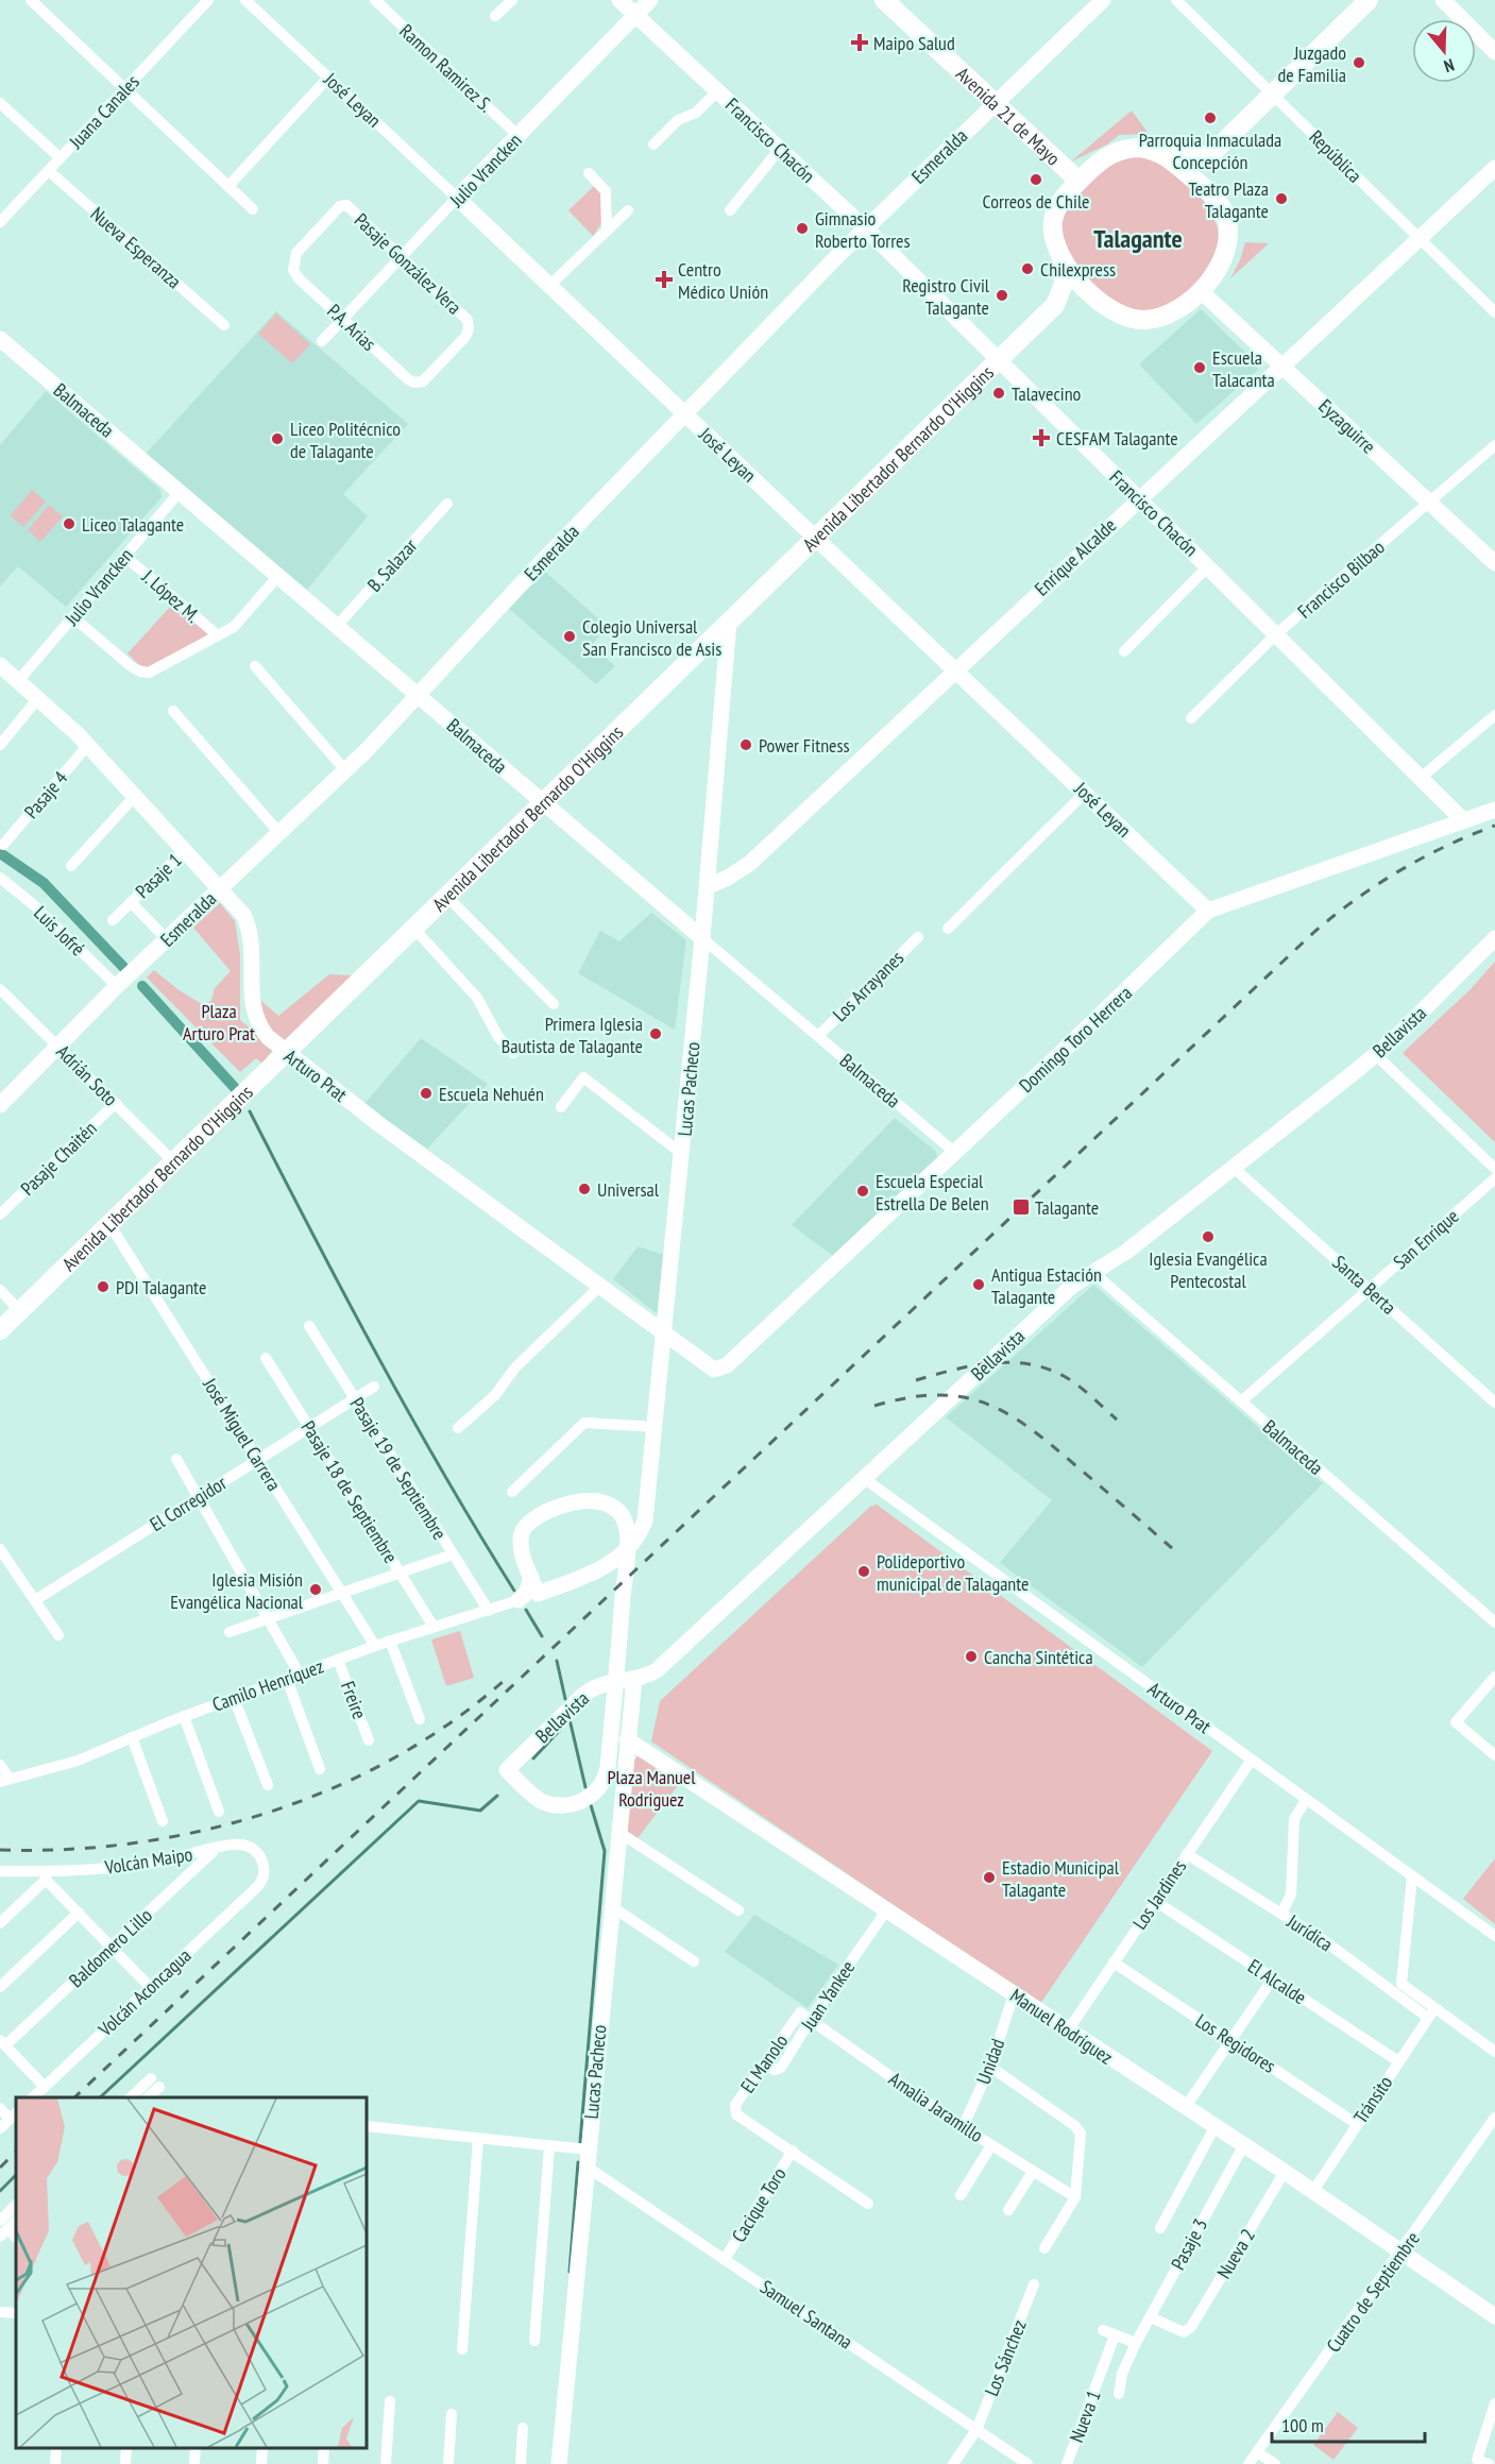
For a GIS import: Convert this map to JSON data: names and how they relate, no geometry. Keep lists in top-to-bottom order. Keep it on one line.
{"streets":{"main road":["Avenida 21 de Mayo","Avenida Libertador Bernardo O'Higgins"],"street":["Ramon Ramirez S.","José Leyan","Juana Canales","Francisco Chacón","Esmeralda","República","Julio Vrancken","Nueva Esperanza","Pasaje González Vera","P.A. Arias","Balmaceda","Eyzaguirre","Enrique Alcalde","B. Salazar","Francisco Bilbao","J. López M.","Pasaje 4","Pasaje 1","Luis Jofré","Los Arrayanes","Bellavista","Domingo Toro Herrera","Adrián Soto","Arturo Prat","Lucas Pacheco","Pasaje Chaitén","San Enrique","Santa Berta","José Miguel Carrera","Pasaje 19 de Septiembre","Pasaje 18 de Septiembre","El Corregidor","Camilo Henríquez","Freire","Volcán Maipo","Los Jardines","Jurídica","Baldomero Lillo","El Alcalde","Volcán Aconcagua","Juan Yankee","Manuel Rodríguez","Los Regidores","Unidad","El Manolo","Tránsito","Amalia Jaramillo","Cacique Toro","Pasaje 3","Nueva 2","Cuatro de Septiembre","Samuel Santana","Los Sánchez","Nueva 1"]},"crossings":[["Ramon Ramirez S.","Julio Vrancken"],["José Leyan","Esmeralda"],["José Leyan","Julio Vrancken"],["José Leyan","Avenida Libertador Bernardo O'Higgins"],["José Leyan","Enrique Alcalde"],["José Leyan","Domingo Toro Herrera"],["Juana Canales","Nueva Esperanza"],["Avenida 21 de Mayo","Esmeralda"],["Avenida 21 de Mayo","Eyzaguirre"],["Francisco Chacón","Esmeralda"],["Francisco Chacón","Julio Vrancken"],["Francisco Chacón","Avenida Libertador Bernardo O'Higgins"],["Francisco Chacón","Enrique Alcalde"],["Francisco Chacón","Francisco Bilbao"],["Francisco Chacón","Domingo Toro Herrera"],["Esmeralda","Balmaceda"],["Esmeralda","Pasaje 1"],["Esmeralda","Luis Jofré"],["Esmeralda","Adrián Soto"],["Esmeralda","Arturo Prat"],["República","Enrique Alcalde"],["Julio Vrancken","Pasaje González Vera"],["Julio Vrancken","P.A. Arias"],["Julio Vrancken","Balmaceda"],["Julio Vrancken","J. López M."],["Julio Vrancken","Arturo Prat"],["Pasaje González Vera","P.A. Arias"],["Balmaceda","Avenida Libertador Bernardo O'Higgins"],["Balmaceda","B. Salazar"],["Balmaceda","Los Arrayanes"],["Balmaceda","Bellavista"],["Balmaceda","Domingo Toro Herrera"],["Balmaceda","Lucas Pacheco"],["Balmaceda","San Enrique"],["Eyzaguirre","Enrique Alcalde"],["Eyzaguirre","Francisco Bilbao"],["Avenida Libertador Bernardo O'Higgins","Adrián Soto"],["Avenida Libertador Bernardo O'Higgins","Arturo Prat"],["Avenida Libertador Bernardo O'Higgins","Lucas Pacheco"],["Avenida Libertador Bernardo O'Higgins","José Miguel Carrera"],["Enrique Alcalde","Lucas Pacheco"],["Pasaje 4","Arturo Prat"],["Pasaje 1","Arturo Prat"],["Bellavista","Arturo Prat"],["Bellavista","Lucas Pacheco"],["Bellavista","Santa Berta"],["Domingo Toro Herrera","Arturo Prat"],["Adrián Soto","Pasaje Chaitén"],["Arturo Prat","Lucas Pacheco"],["Arturo Prat","Los Jardines"],["Lucas Pacheco","Camilo Henríquez"],["Lucas Pacheco","Manuel Rodríguez"],["Lucas Pacheco","Samuel Santana"],["San Enrique","Santa Berta"],["José Miguel Carrera","El Corregidor"],["José Miguel Carrera","Camilo Henríquez"],["Pasaje 19 de Septiembre","El Corregidor"],["Pasaje 19 de Septiembre","Camilo Henríquez"],["Pasaje 18 de Septiembre","El Corregidor"],["Pasaje 18 de Septiembre","Camilo Henríquez"],["Camilo Henríquez","Freire"],["Volcán Maipo","Baldomero Lillo"],["Volcán Maipo","Volcán Aconcagua"],["Los Jardines","Jurídica"],["Los Jardines","El Alcalde"],["Los Jardines","Manuel Rodríguez"],["Los Jardines","Los Regidores"],["Jurídica","Tránsito"],["El Alcalde","Tránsito"],["Juan Yankee","Manuel Rodríguez"],["Juan Yankee","El Manolo"],["Juan Yankee","Amalia Jaramillo"],["Manuel Rodríguez","Unidad"],["Manuel Rodríguez","Tránsito"],["Manuel Rodríguez","Pasaje 3"],["Manuel Rodríguez","Nueva 2"],["Manuel Rodríguez","Cuatro de Septiembre"],["Los Regidores","Tránsito"],["Unidad","Amalia Jaramillo"],["El Manolo","Amalia Jaramillo"],["El Manolo","Cacique Toro"],["Cacique Toro","Samuel Santana"],["Pasaje 3","Nueva 2"],["Samuel Santana","Los Sánchez"]],"districts":["Talagante"],"parks":["Plaza Arturo Prat","Plaza Manuel Rodriguez"],"places":{"health":["Maipo Salud","Centro Médico Unión","CESFAM Talagante"],"other":["Juzgado de Familia","Parroquia Inmaculada Concepción","Correos de Chile","Teatro Plaza Talagante","Gimnasio Roberto Torres","Chilexpress","Registro Civil Talagante","Escuela Talacanta","Talavecino","Liceo Politécnico de Talagante","Liceo Talagante","Colegio Universal San Francisco de Asis","Power Fitness","Primera Iglesia Bautista de Talagante","Escuela Nehuén","Universal","Escuela Especial Estrella De Belen","Iglesia Evangélica Pentecostal","Antigua Estación Talagante","PDI Talagante","Polideportivo municipal de Talagante","Iglesia Misión Evangélica Nacional","Cancha Sintética","Estadio Municipal Talagante"],"transit":["Talagante"]},"scale_bar":"100 m","north":"bottom"}
